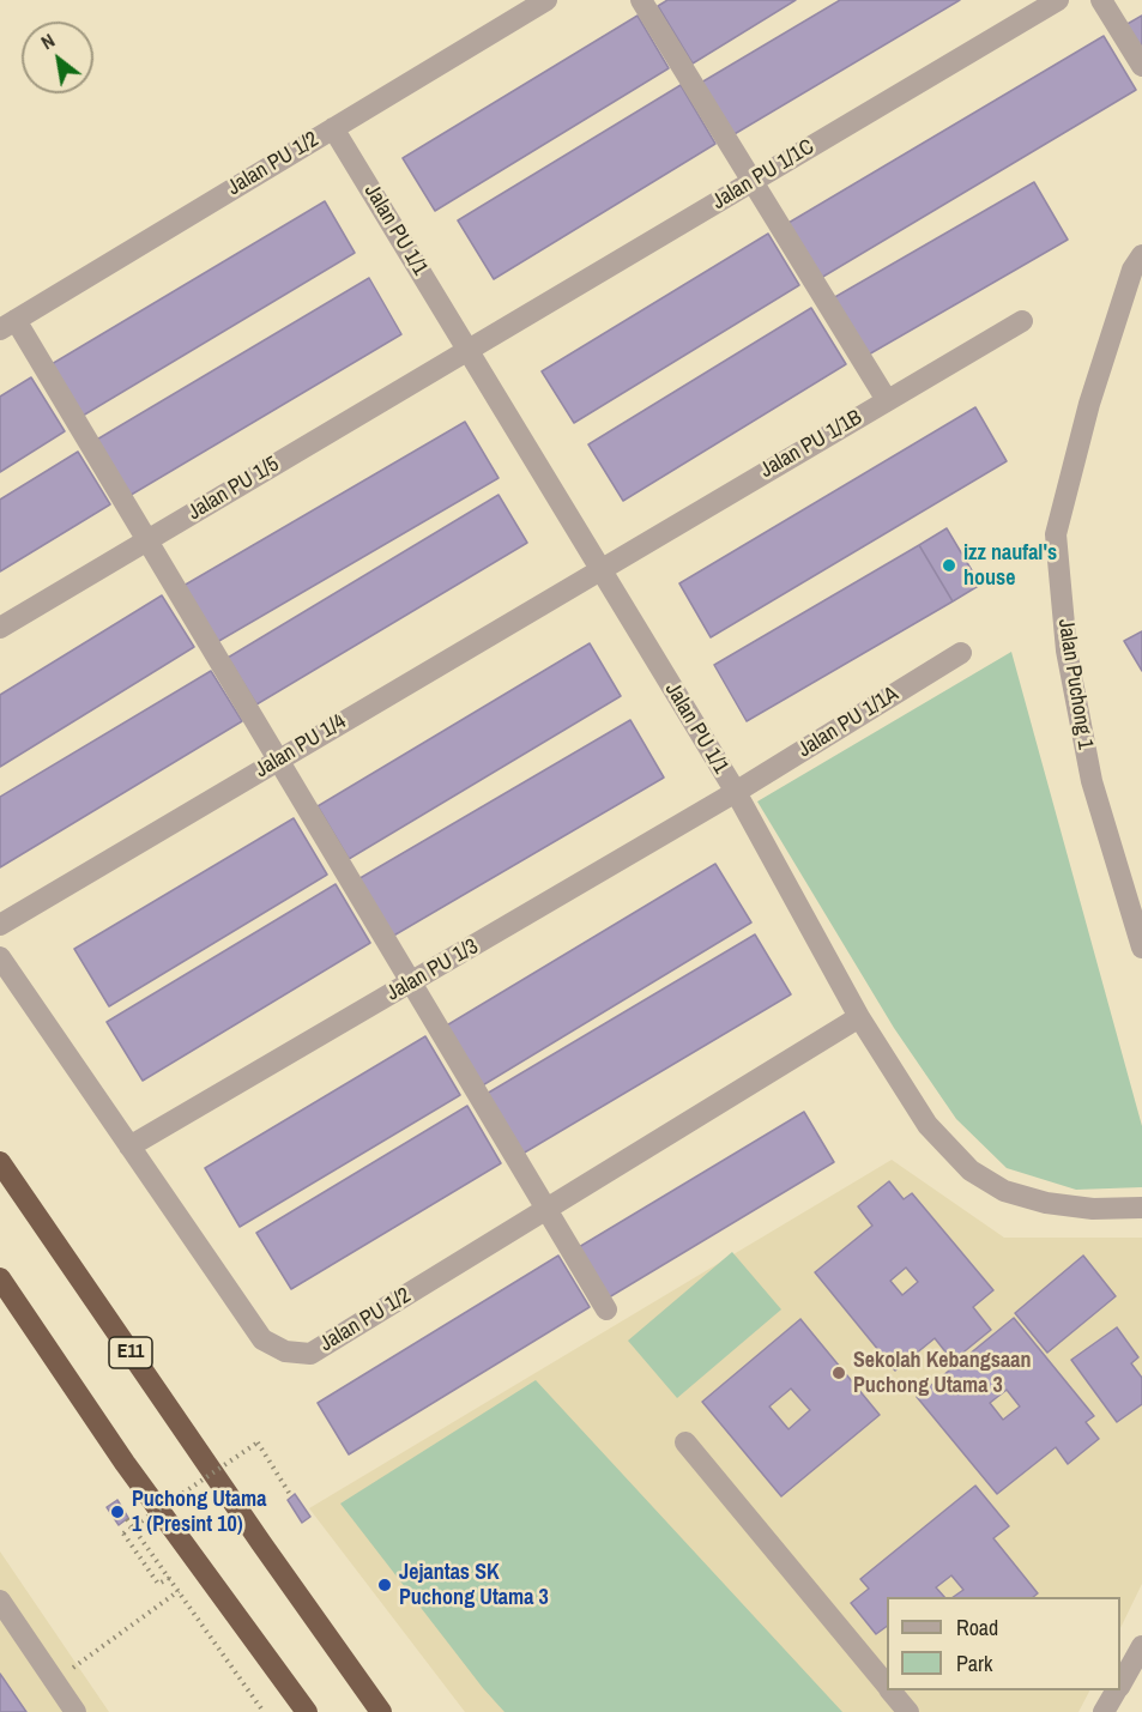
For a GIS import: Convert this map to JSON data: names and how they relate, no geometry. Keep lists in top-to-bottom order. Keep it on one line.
{"streets":{"highway":["E11"],"street":["Jalan PU 1/2","Jalan PU 1/1C","Jalan PU 1/1","Jalan PU 1/1B","Jalan PU 1/5","Jalan Puchong 1","Jalan PU 1/1A","Jalan PU 1/4","Jalan PU 1/3"]},"crossings":[["Jalan PU 1/2","Jalan PU 1/1"],["Jalan PU 1/2","Jalan PU 1/3"],["Jalan PU 1/1C","Jalan PU 1/1"],["Jalan PU 1/1C","Jalan PU 1/5"],["Jalan PU 1/1","Jalan PU 1/1B"],["Jalan PU 1/1","Jalan PU 1/5"],["Jalan PU 1/1","Jalan PU 1/1A"],["Jalan PU 1/1","Jalan PU 1/4"],["Jalan PU 1/1","Jalan PU 1/3"],["Jalan PU 1/1B","Jalan PU 1/4"],["Jalan PU 1/1A","Jalan PU 1/3"]],"places":["izz naufal's house","Sekolah Kebangsaan Puchong Utama 3","Puchong Utama 1 (Presint 10)","Jejantas SK Puchong Utama 3"],"legend":["Road","Park"],"north":"top left"}
